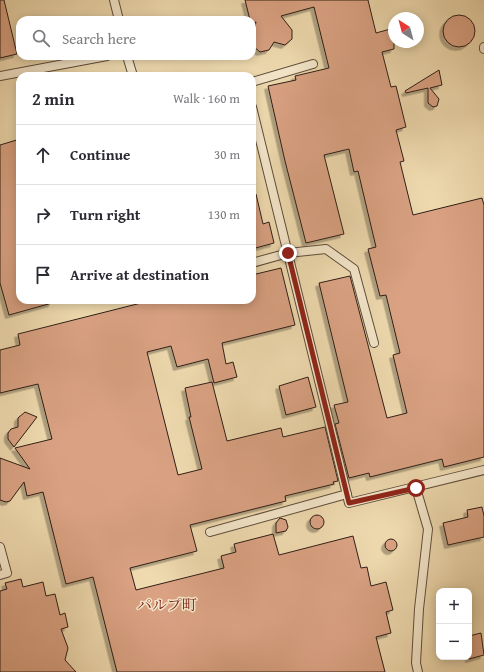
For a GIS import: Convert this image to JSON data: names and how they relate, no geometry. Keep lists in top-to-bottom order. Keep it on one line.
{"districts":["パルプ町"],"north":"top left","page":{"search":"Search here","heading":["2 min","Walk · 160 m"],"list":[["Continue","30 m"],["Turn right","130 m"],"Arrive at destination"],"map_buttons":["+","−"]}}
